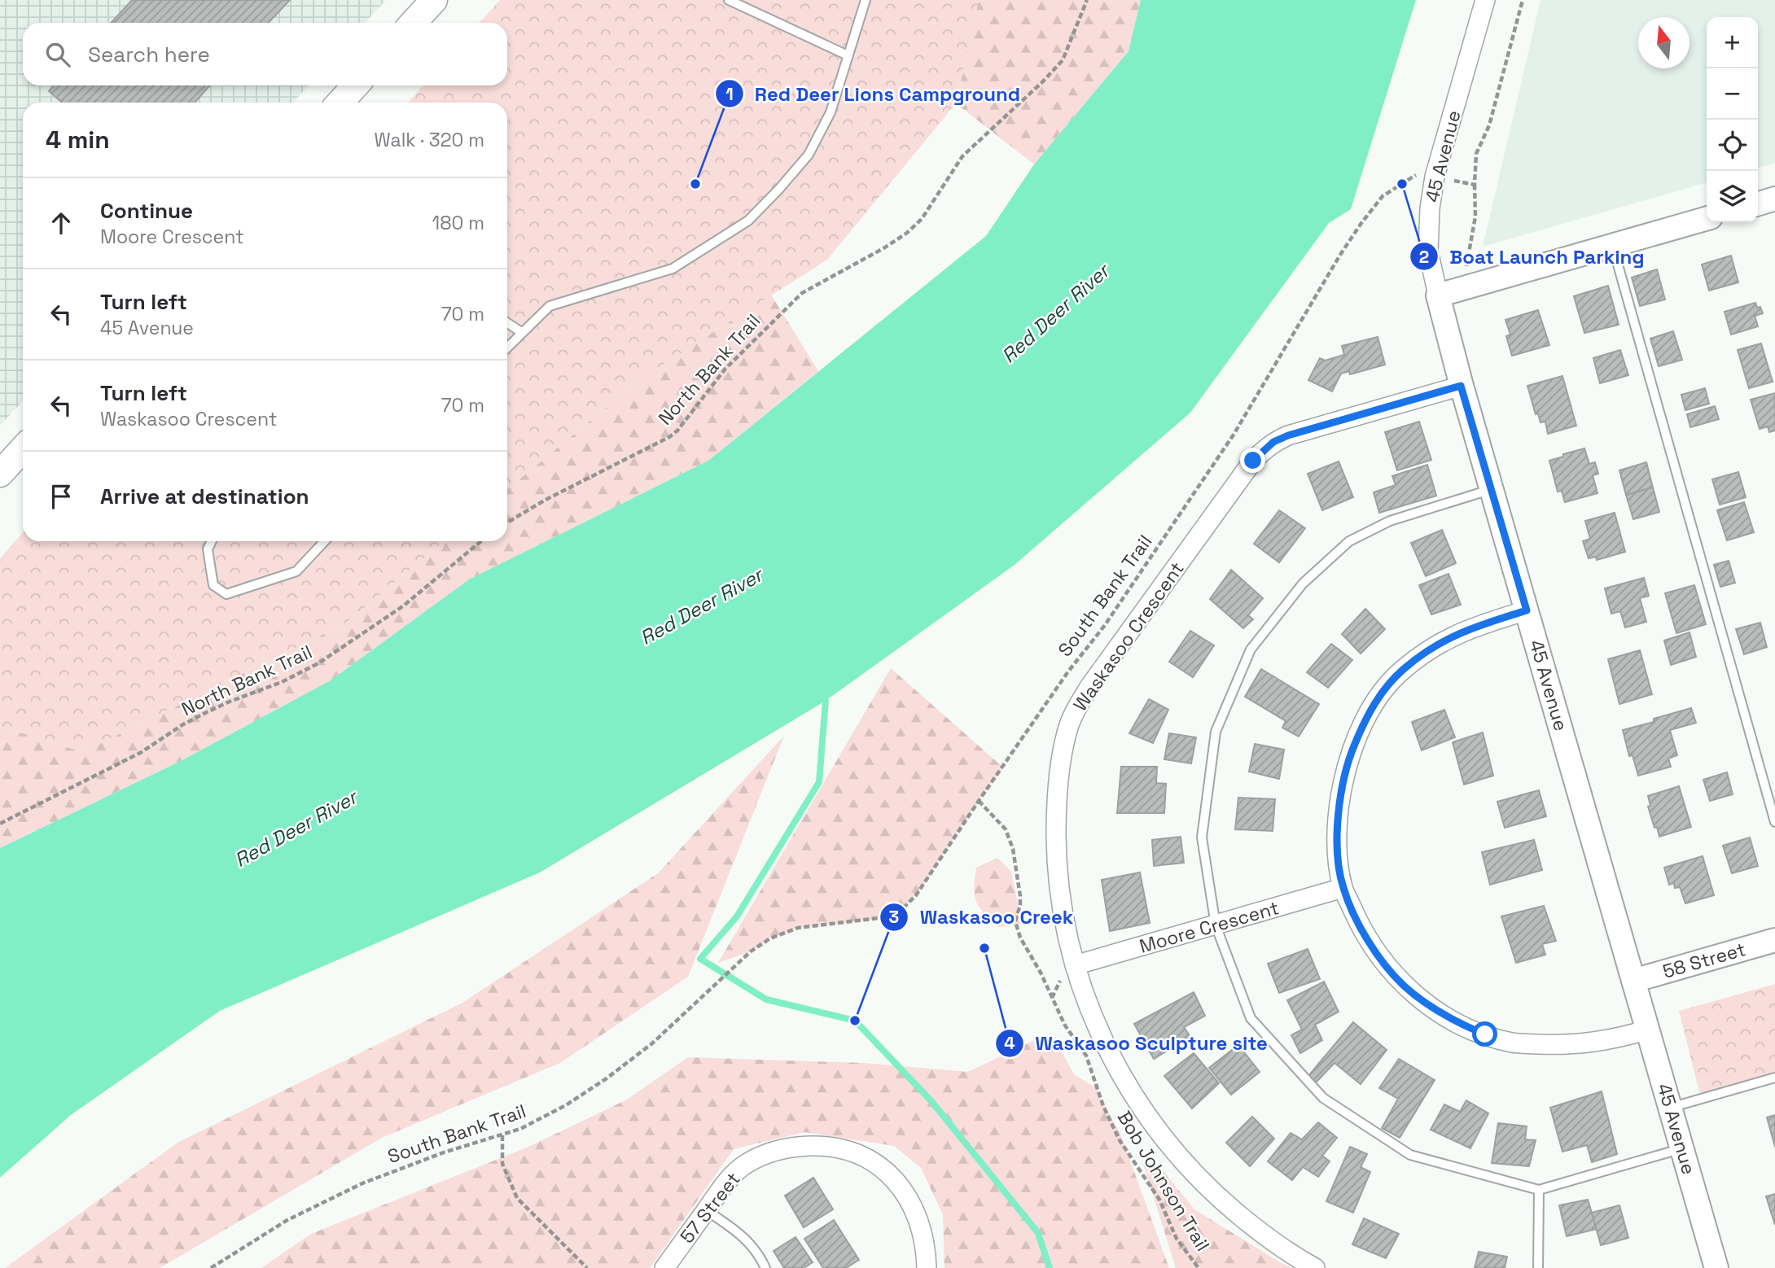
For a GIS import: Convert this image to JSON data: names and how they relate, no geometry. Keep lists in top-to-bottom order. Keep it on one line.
{"streets":{"street":["45 Avenue","Waskasoo Crescent","Moore Crescent","58 Street","57 Street"],"path":["North Bank Trail","South Bank Trail","Bob Johnson Trail"]},"crossings":[["45 Avenue","Waskasoo Crescent"],["45 Avenue","58 Street"],["South Bank Trail","Bob Johnson Trail"],["Waskasoo Crescent","Moore Crescent"]],"water":["Red Deer River"],"places":["Red Deer Lions Campground","Boat Launch Parking","Waskasoo Sculpture site","Waskasoo Creek"],"north":"top","page":{"map_buttons":["+","−"],"search":"Search here","heading":["4 min","Walk · 320 m"],"list":[["Continue","Moore Crescent","180 m"],["Turn left","45 Avenue","70 m"],["Turn left","Waskasoo Crescent","70 m"],"Arrive at destination"]}}
